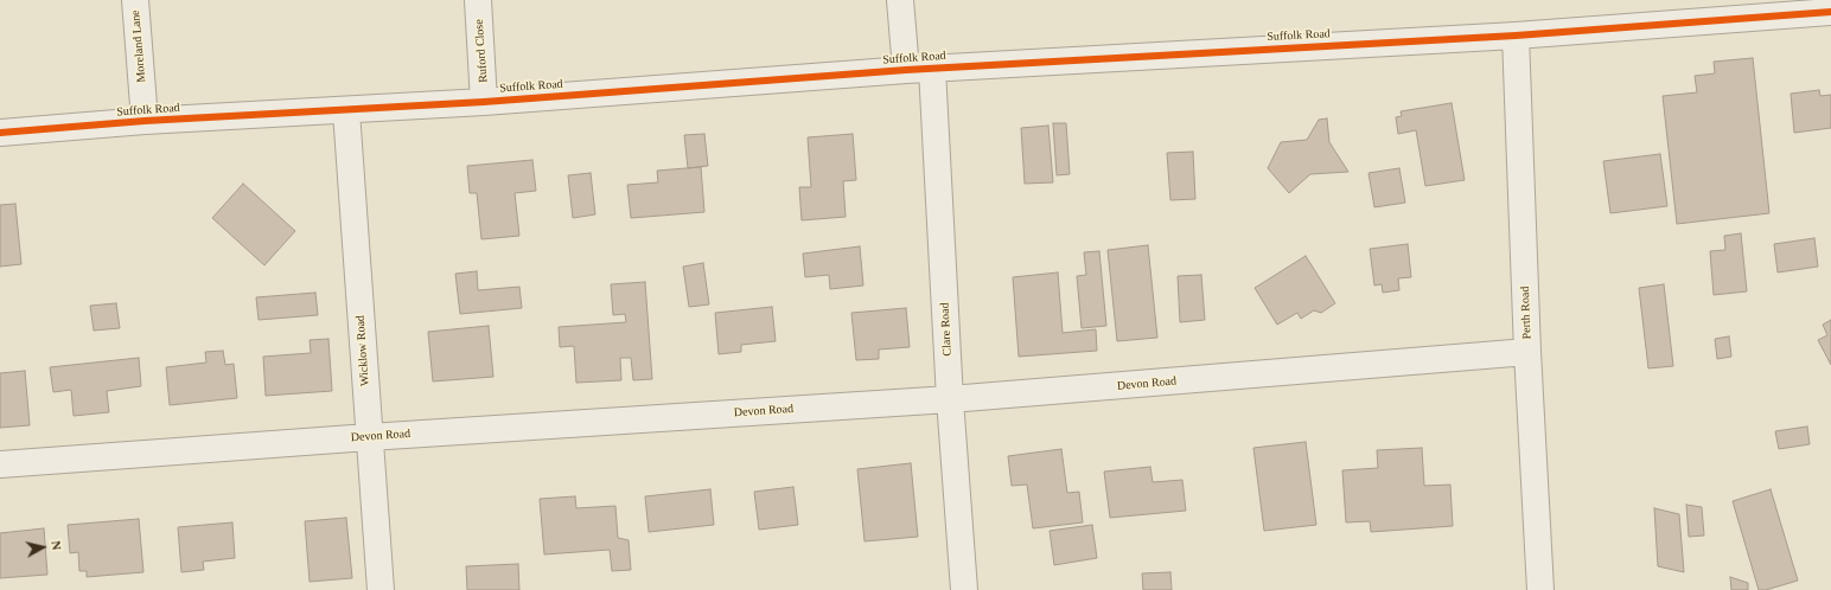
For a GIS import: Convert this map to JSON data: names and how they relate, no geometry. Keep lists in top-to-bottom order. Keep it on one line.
{"streets":{"street":["Suffolk Road","Moreland Lane","Ruford Close","Perth Road","Clare Road","Wicklow Road","Devon Road"]},"crossings":[["Suffolk Road","Moreland Lane"],["Suffolk Road","Ruford Close"],["Suffolk Road","Perth Road"],["Suffolk Road","Clare Road"],["Suffolk Road","Wicklow Road"],["Perth Road","Devon Road"],["Clare Road","Devon Road"],["Wicklow Road","Devon Road"]],"north":"right"}
